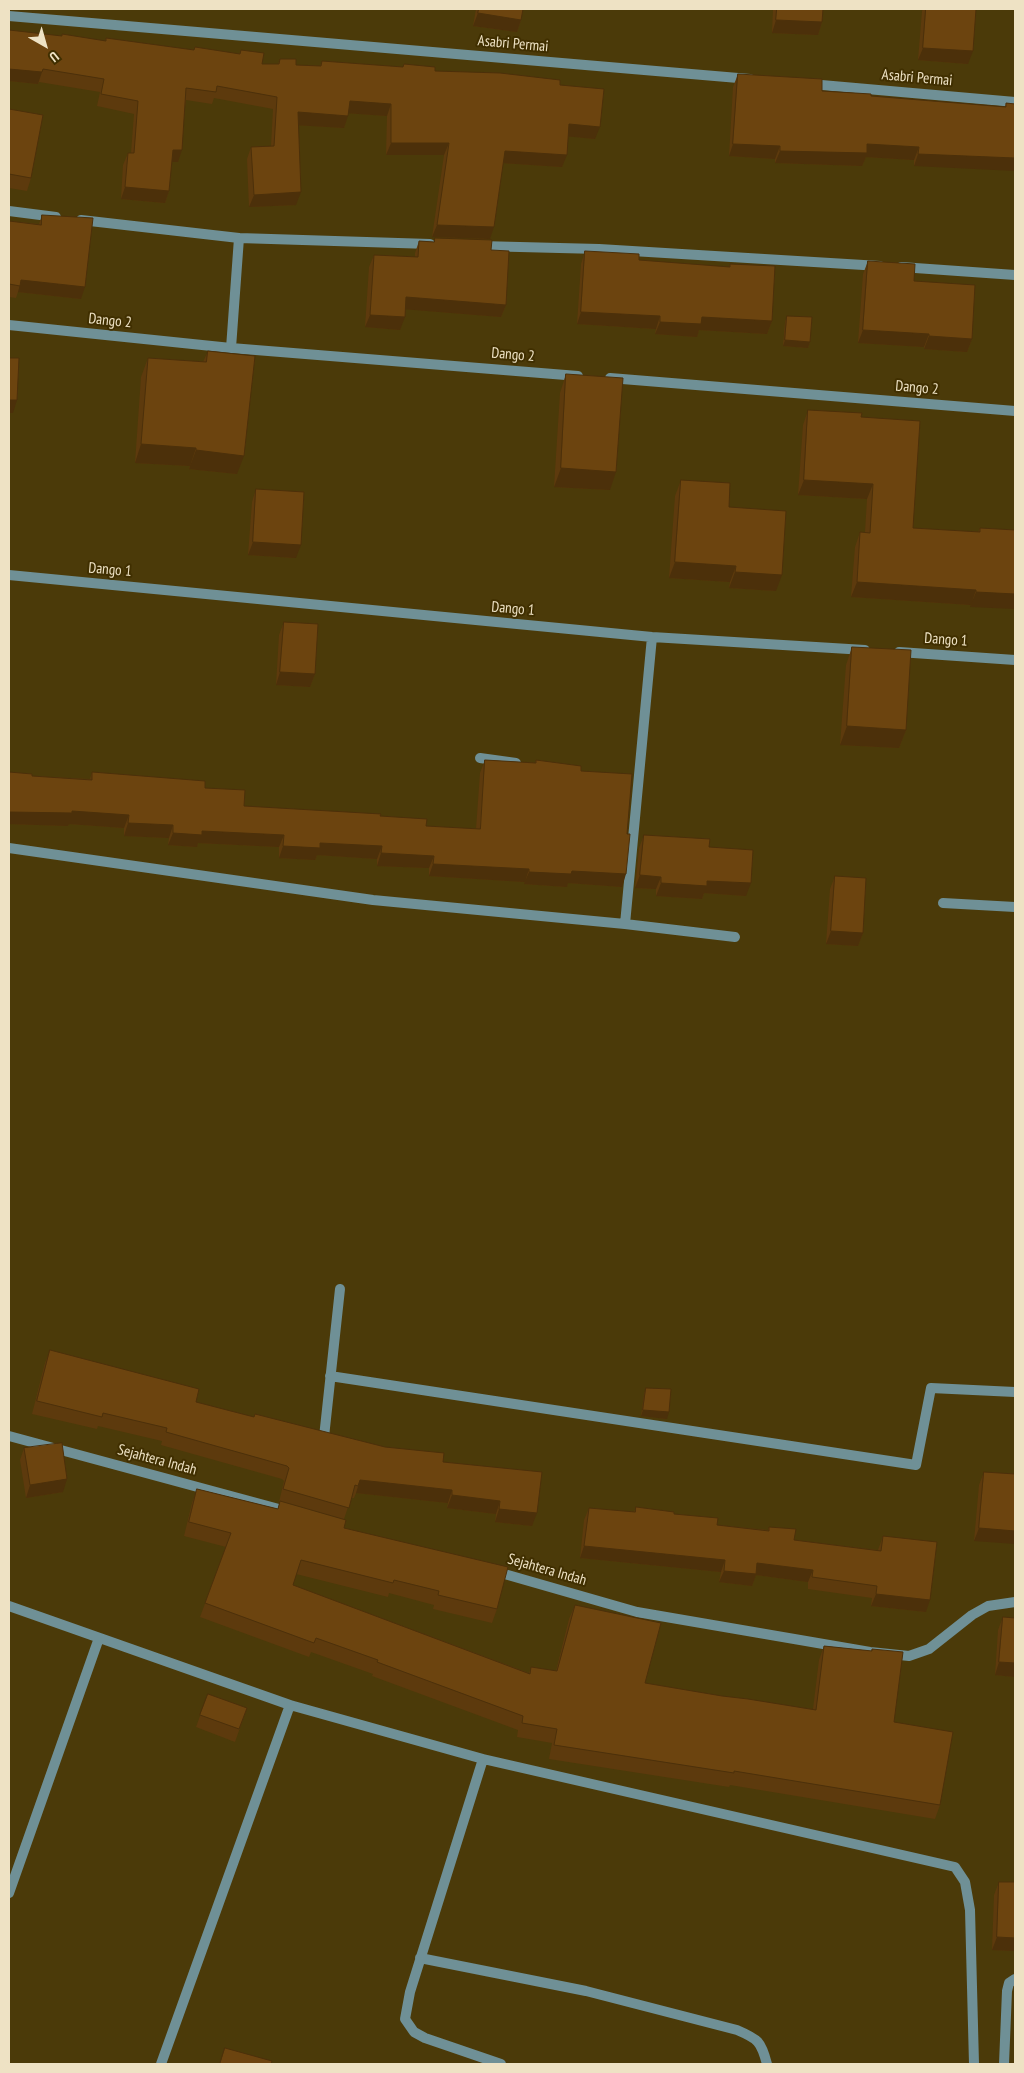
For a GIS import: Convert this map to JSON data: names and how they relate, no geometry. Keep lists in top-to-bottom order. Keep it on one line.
{"streets":{"street":["Asabri Permai","Dango 2","Dango 1","Sejahtera Indah"]},"north":"bottom right"}
